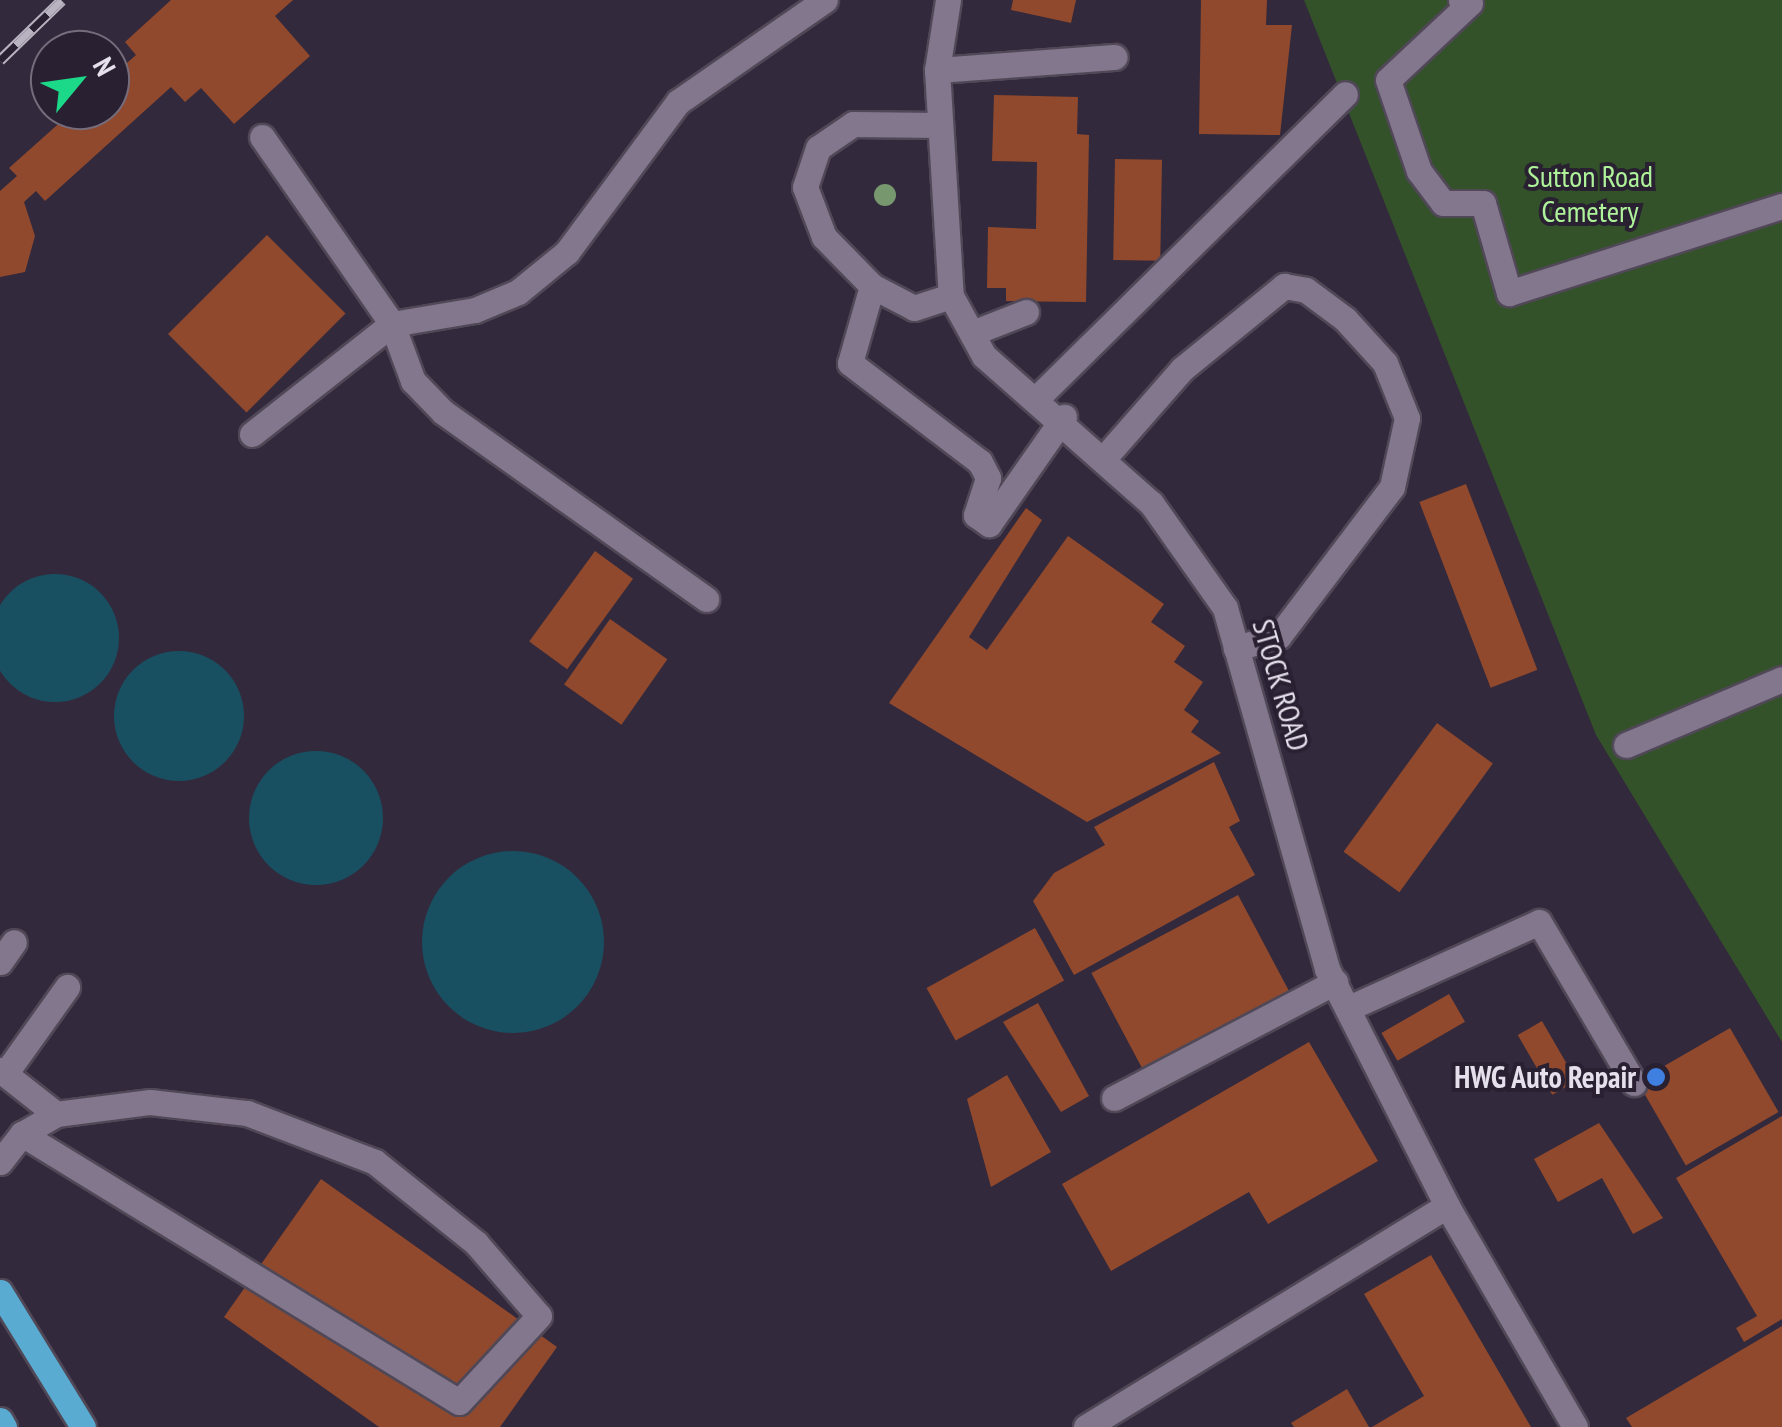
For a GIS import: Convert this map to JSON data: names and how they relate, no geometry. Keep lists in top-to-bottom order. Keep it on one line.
{"streets":{"street":["STOCK ROAD"]},"parks":["Sutton Road Cemetery"],"places":["HWG Auto Repair"],"north":"top right"}
